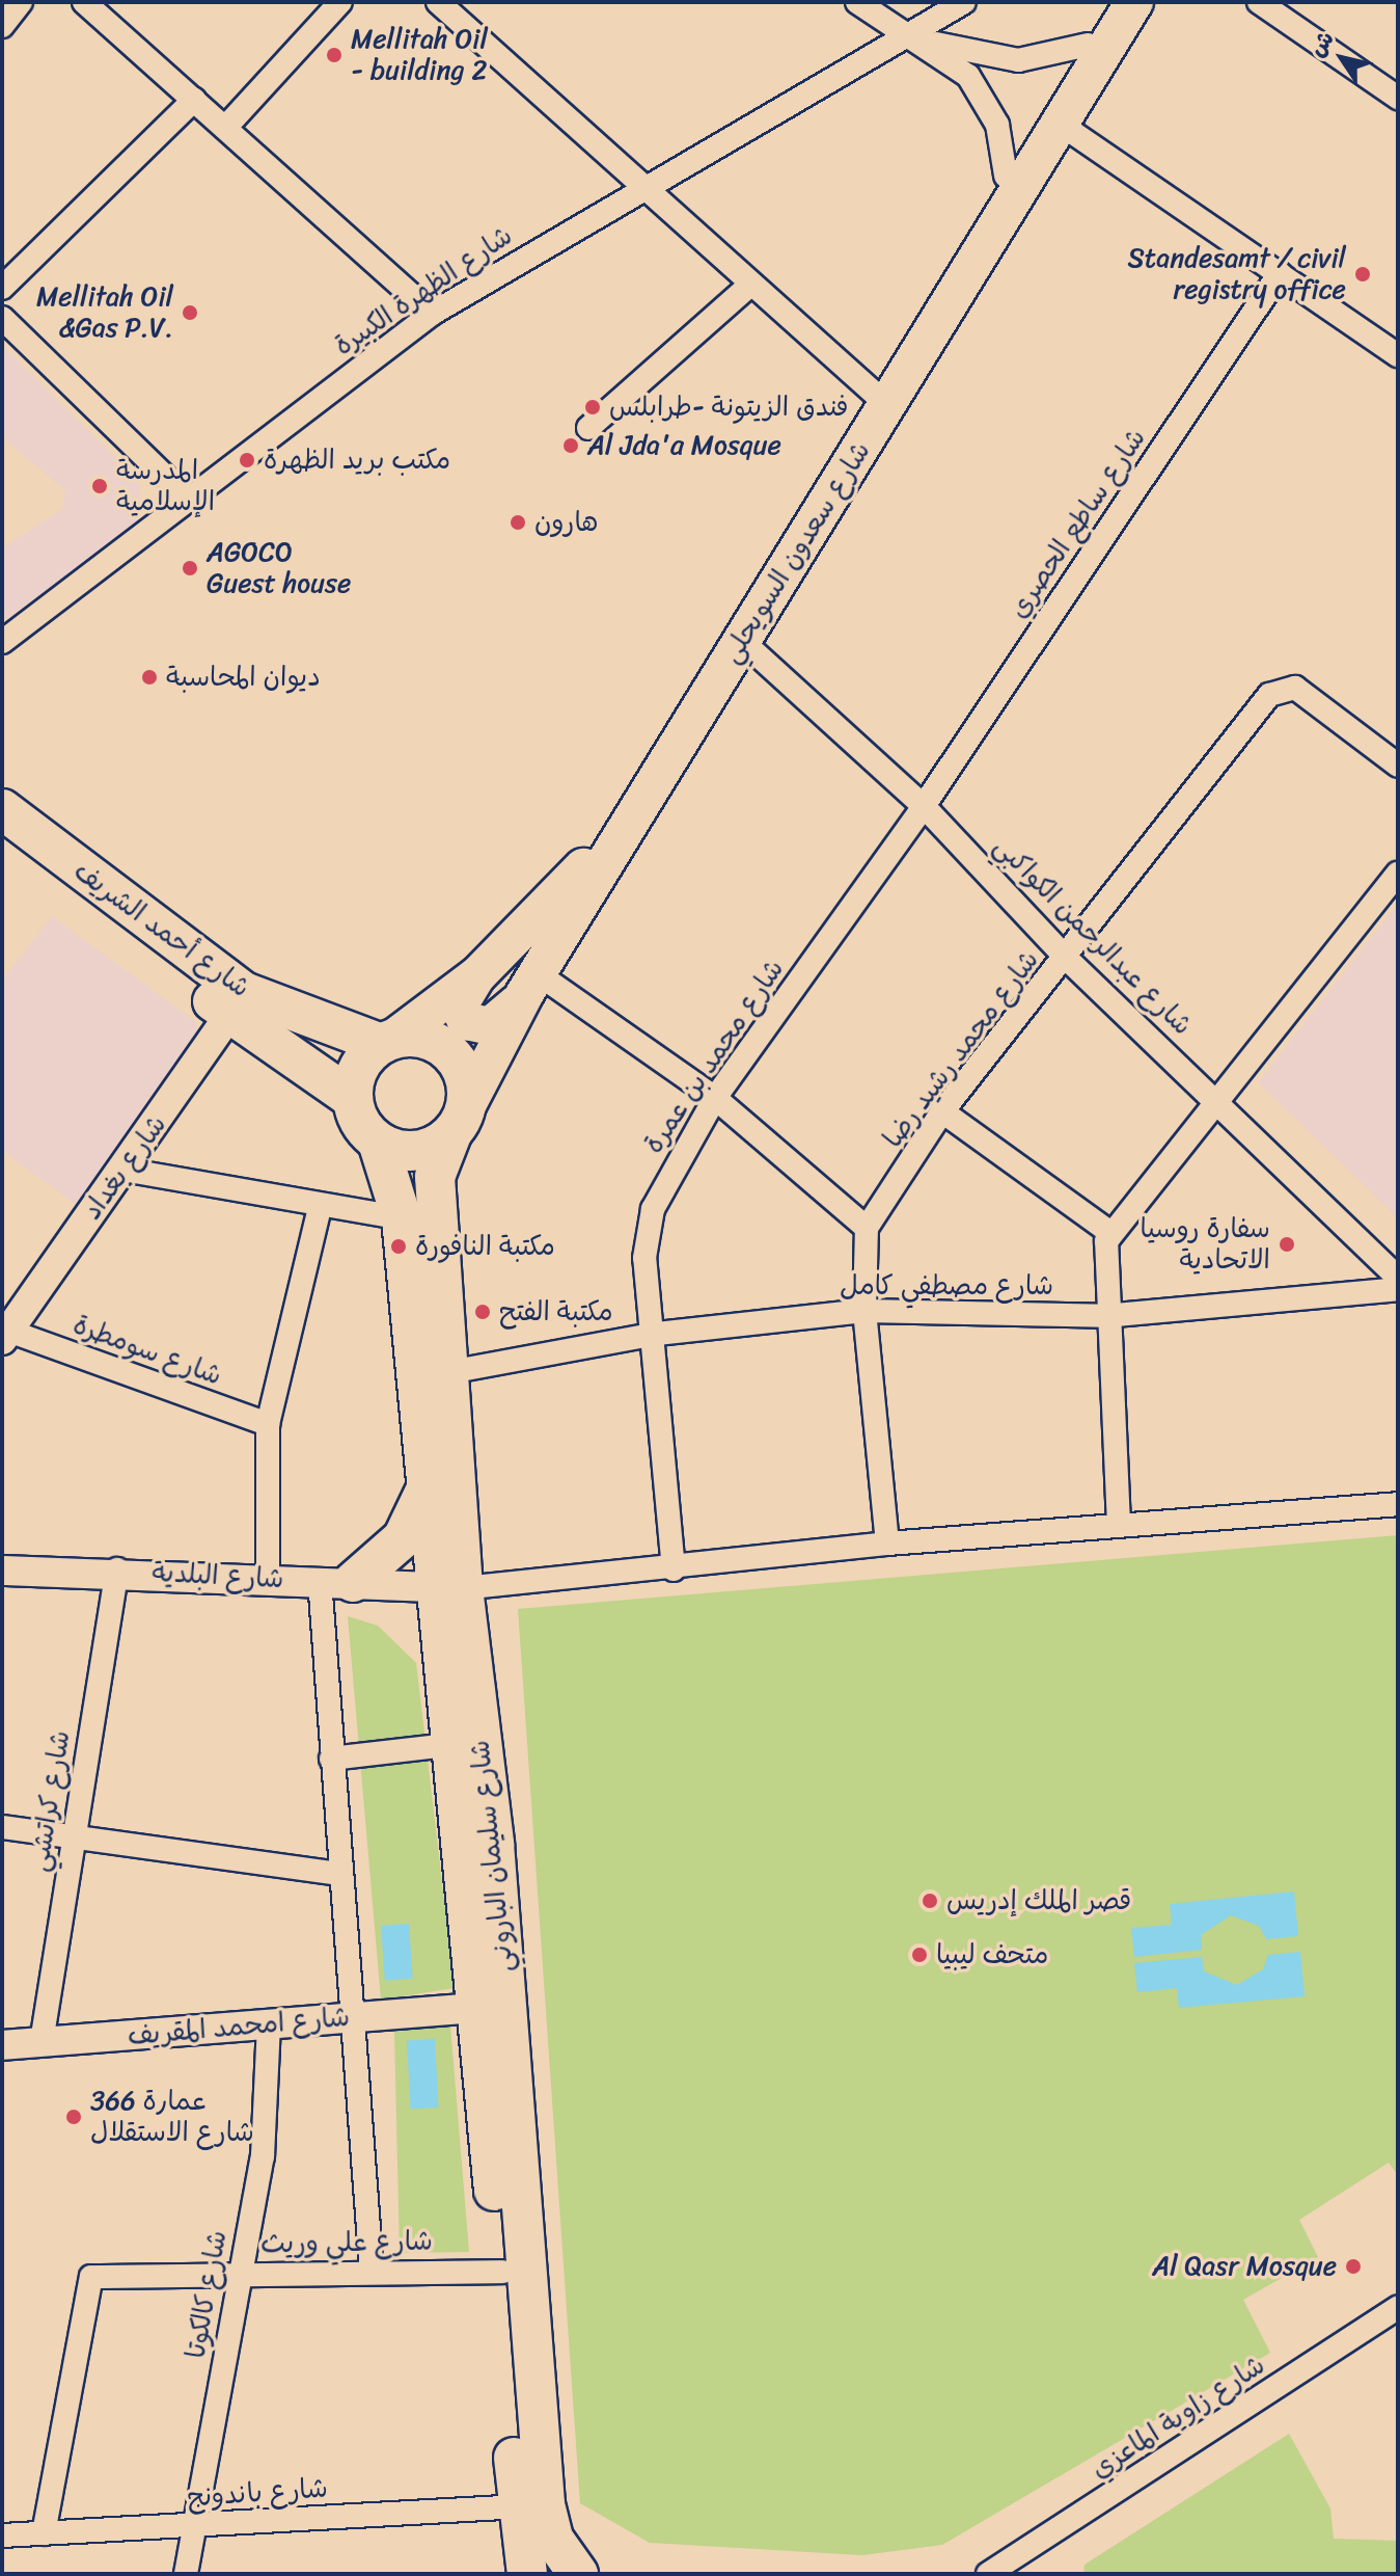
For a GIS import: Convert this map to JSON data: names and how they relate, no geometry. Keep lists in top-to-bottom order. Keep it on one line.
{"streets":{"highway":["شارع أحمد الشريف","شارع سليمان الباروني"],"main road":["شارع سعدون السويحلي"],"street":["شارع الظهرة الكبيرة","شارع ساطع الحصري","شارع عبدالرحمن الكواكبي","شارع محمد رشيد رضا","شارع محمد بن عمرة","شارع بغداد","شارع مصطفي كامل","شارع سومطرة","شارع البلدية","شارع كراتشي","شارع امحمد المقريف","شارع علي وريث","شارع كالكوتا","شارع زاوية الماعزي","شارع باندونج"]},"crossings":[["شارع ساطع الحصري","شارع عبدالرحمن الكواكبي"],["شارع ساطع الحصري","شارع محمد بن عمرة"],["شارع سعدون السويحلي","شارع أحمد الشريف"],["شارع سعدون السويحلي","شارع عبدالرحمن الكواكبي"],["شارع سعدون السويحلي","شارع سليمان الباروني"],["شارع أحمد الشريف","شارع بغداد"],["شارع أحمد الشريف","شارع سليمان الباروني"],["شارع عبدالرحمن الكواكبي","شارع محمد رشيد رضا"],["شارع عبدالرحمن الكواكبي","شارع محمد بن عمرة"],["شارع محمد بن عمرة","شارع مصطفي كامل"],["شارع بغداد","شارع سومطرة"],["شارع مصطفي كامل","شارع سليمان الباروني"],["شارع البلدية","شارع كراتشي"],["شارع البلدية","شارع سليمان الباروني"],["شارع كراتشي","شارع امحمد المقريف"],["شارع سليمان الباروني","شارع امحمد المقريف"],["شارع سليمان الباروني","شارع علي وريث"],["شارع سليمان الباروني","شارع باندونج"],["شارع امحمد المقريف","شارع كالكوتا"],["شارع علي وريث","شارع كالكوتا"],["شارع علي وريث","شارع باندونج"],["شارع كالكوتا","شارع باندونج"]],"places":["Mellitah Oil - building 2","Standesamt / civil registry office","Mellitah Oil &Gas P.V.","فندق الزيتونة -طرابلس","Al Jda'a Mosque","مكتب بريد الظهرة","المدرسة الإسلامية","هارون","AGOCO Guest house","ديوان المحاسبة","سفارة روسيا الاتحادية","مكتبة النافورة","مكتبة الفتح","قصر الملك إدريس","متحف ليبيا","عمارة 366 شارع الاستقلال","Al Qasr Mosque"],"north":"top left"}
